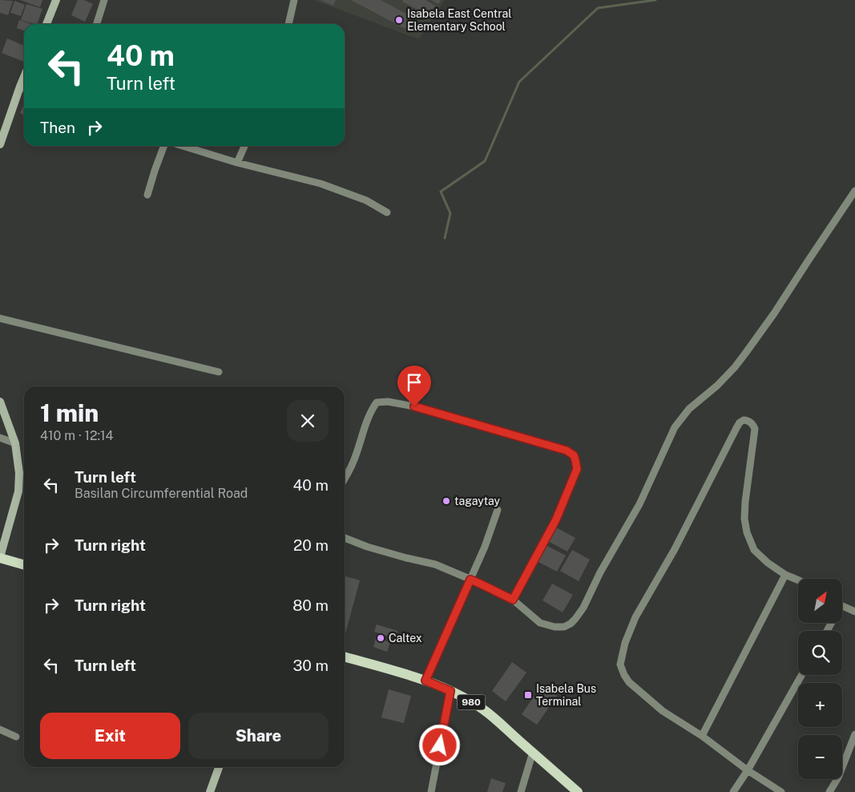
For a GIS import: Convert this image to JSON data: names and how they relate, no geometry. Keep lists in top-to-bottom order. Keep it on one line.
{"streets":{"main road":["980"]},"places":{"other":["Isabela East Central Elementary School","tagaytay","Caltex"],"transit":["Isabela Bus Terminal"]},"north":"top right","page":{"turn":["40 m","Turn left"],"then":"Then","heading":["1 min","410 m · 12:14"],"list":[{"name":"Turn left","note":"Basilan Circumferential Road","value":"40 m"},{"name":"Turn right","value":"20 m"},{"name":"Turn right","value":"80 m"},{"name":"Turn left","value":"30 m"}],"map_buttons":["+","−"],"buttons":["Exit","Share"]}}
